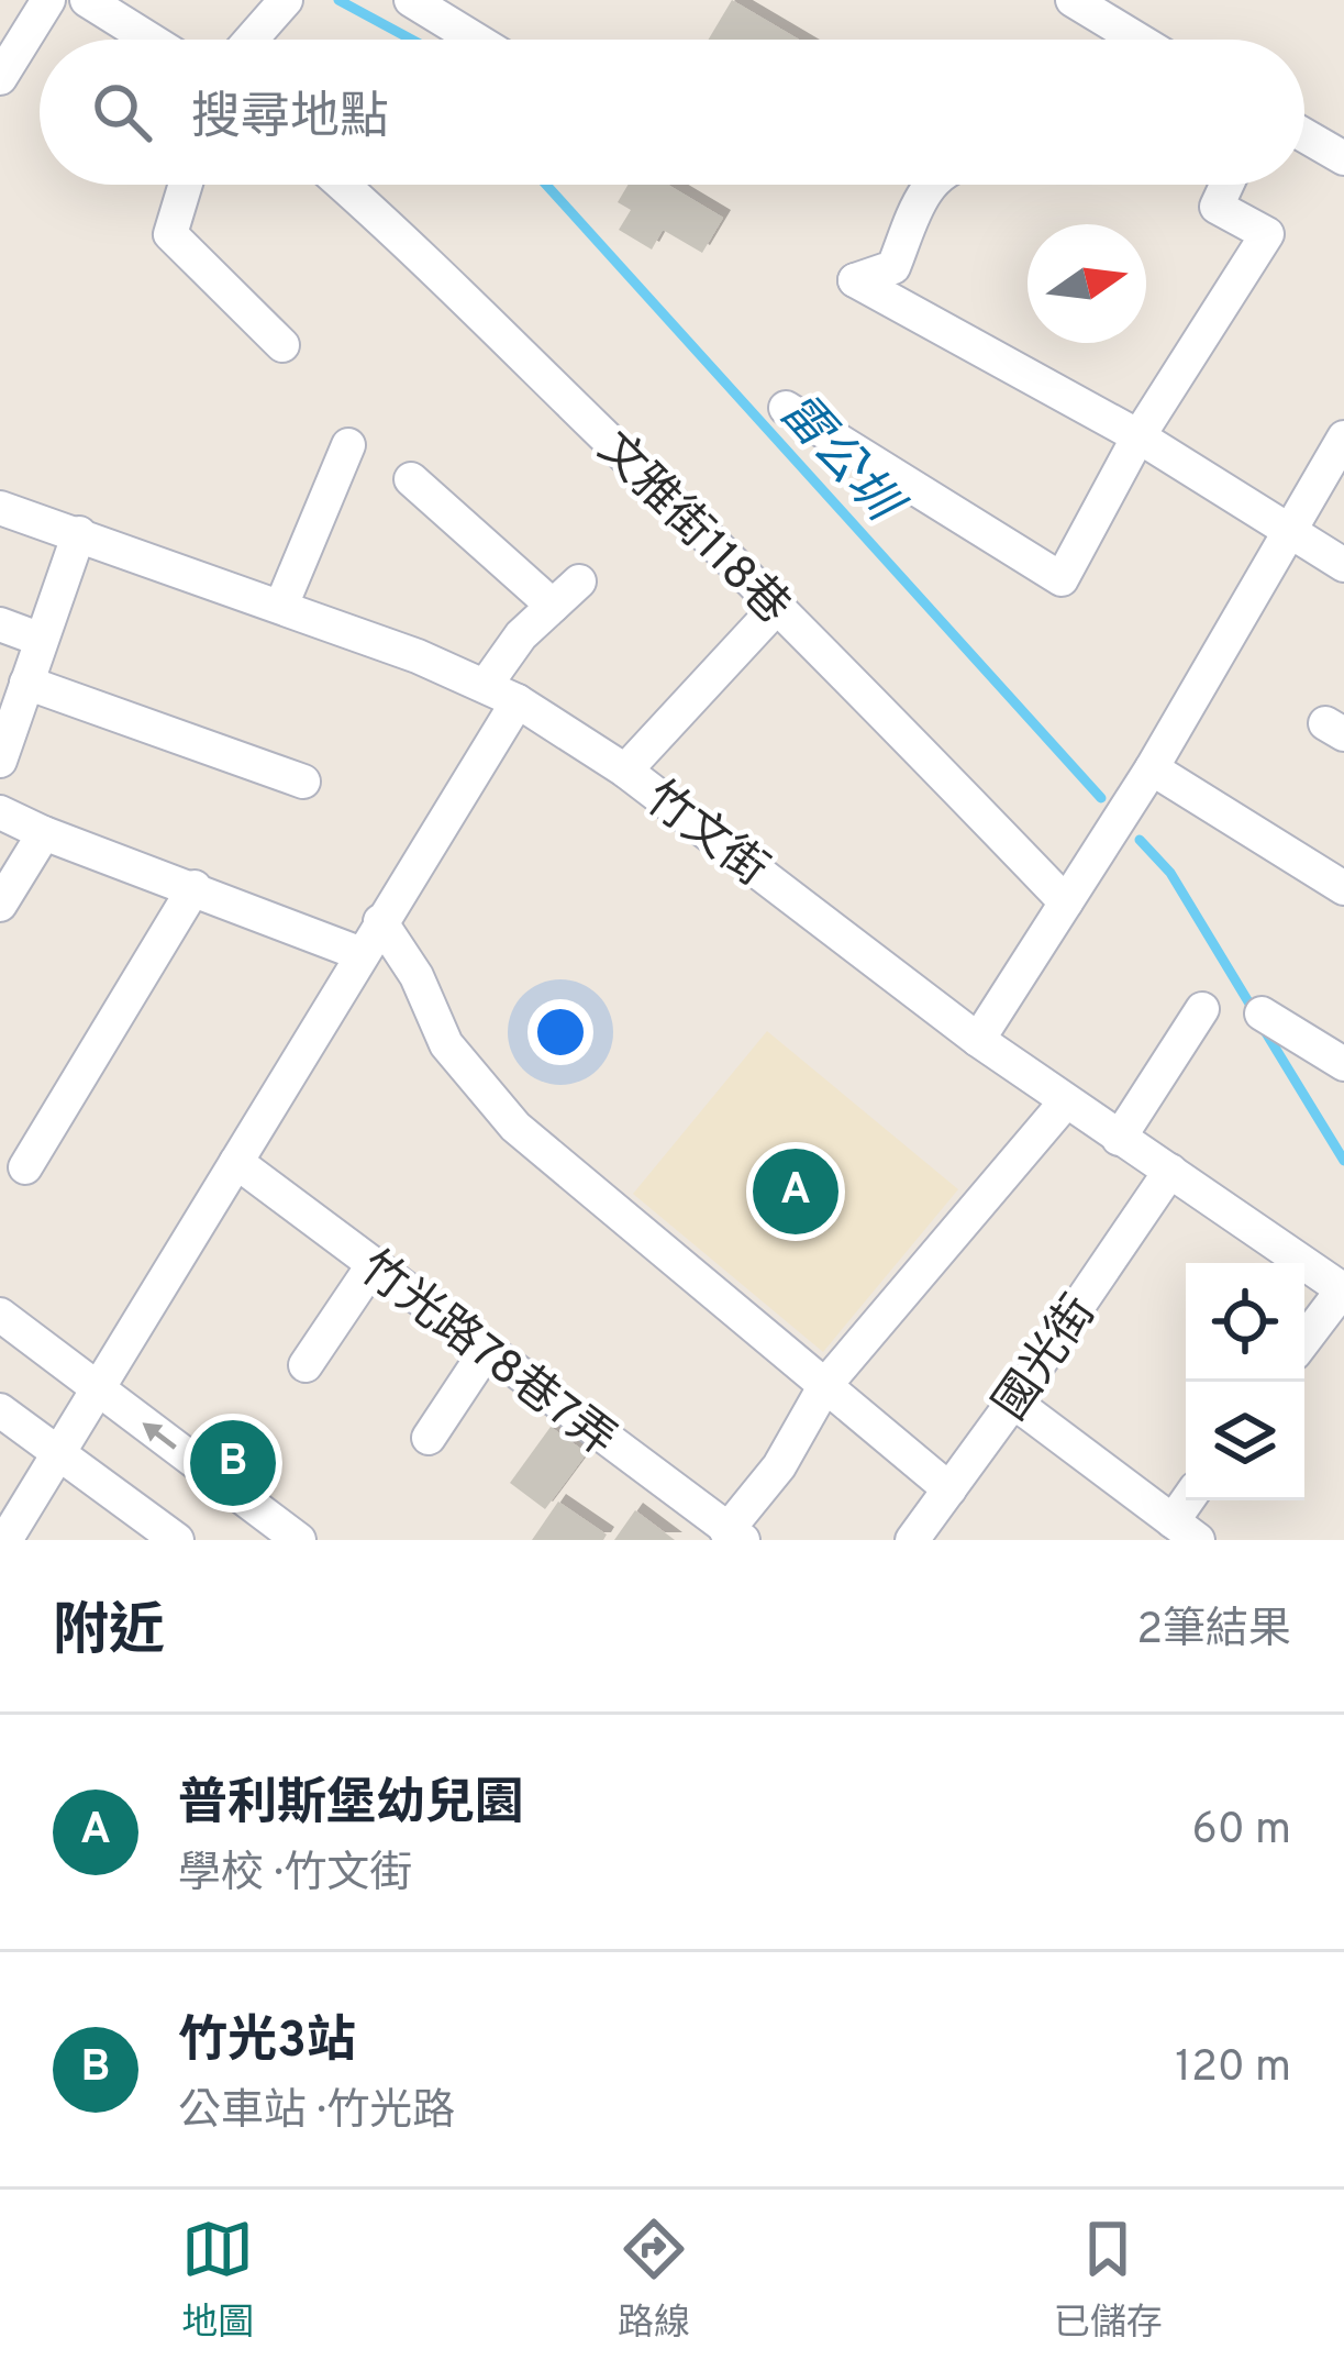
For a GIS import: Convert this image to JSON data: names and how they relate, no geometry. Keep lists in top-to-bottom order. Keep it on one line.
{"streets":{"street":["文雅街118巷","竹文街","竹光路78巷7弄","國光街"]},"crossings":[["竹文街","國光街"]],"water":["雷公圳"],"north":"right","page":{"search":"搜尋地點","pins":["A","B"],"heading":["附近","2筆結果"],"list":[{"mark":"A","name":"普利斯堡幼兒園","note":"學校 · 竹文街","value":"60 m"},{"mark":"B","name":"竹光3站","note":"公車站 · 竹光路","value":"120 m"}],"nav":["地圖","路線","已儲存"]}}
